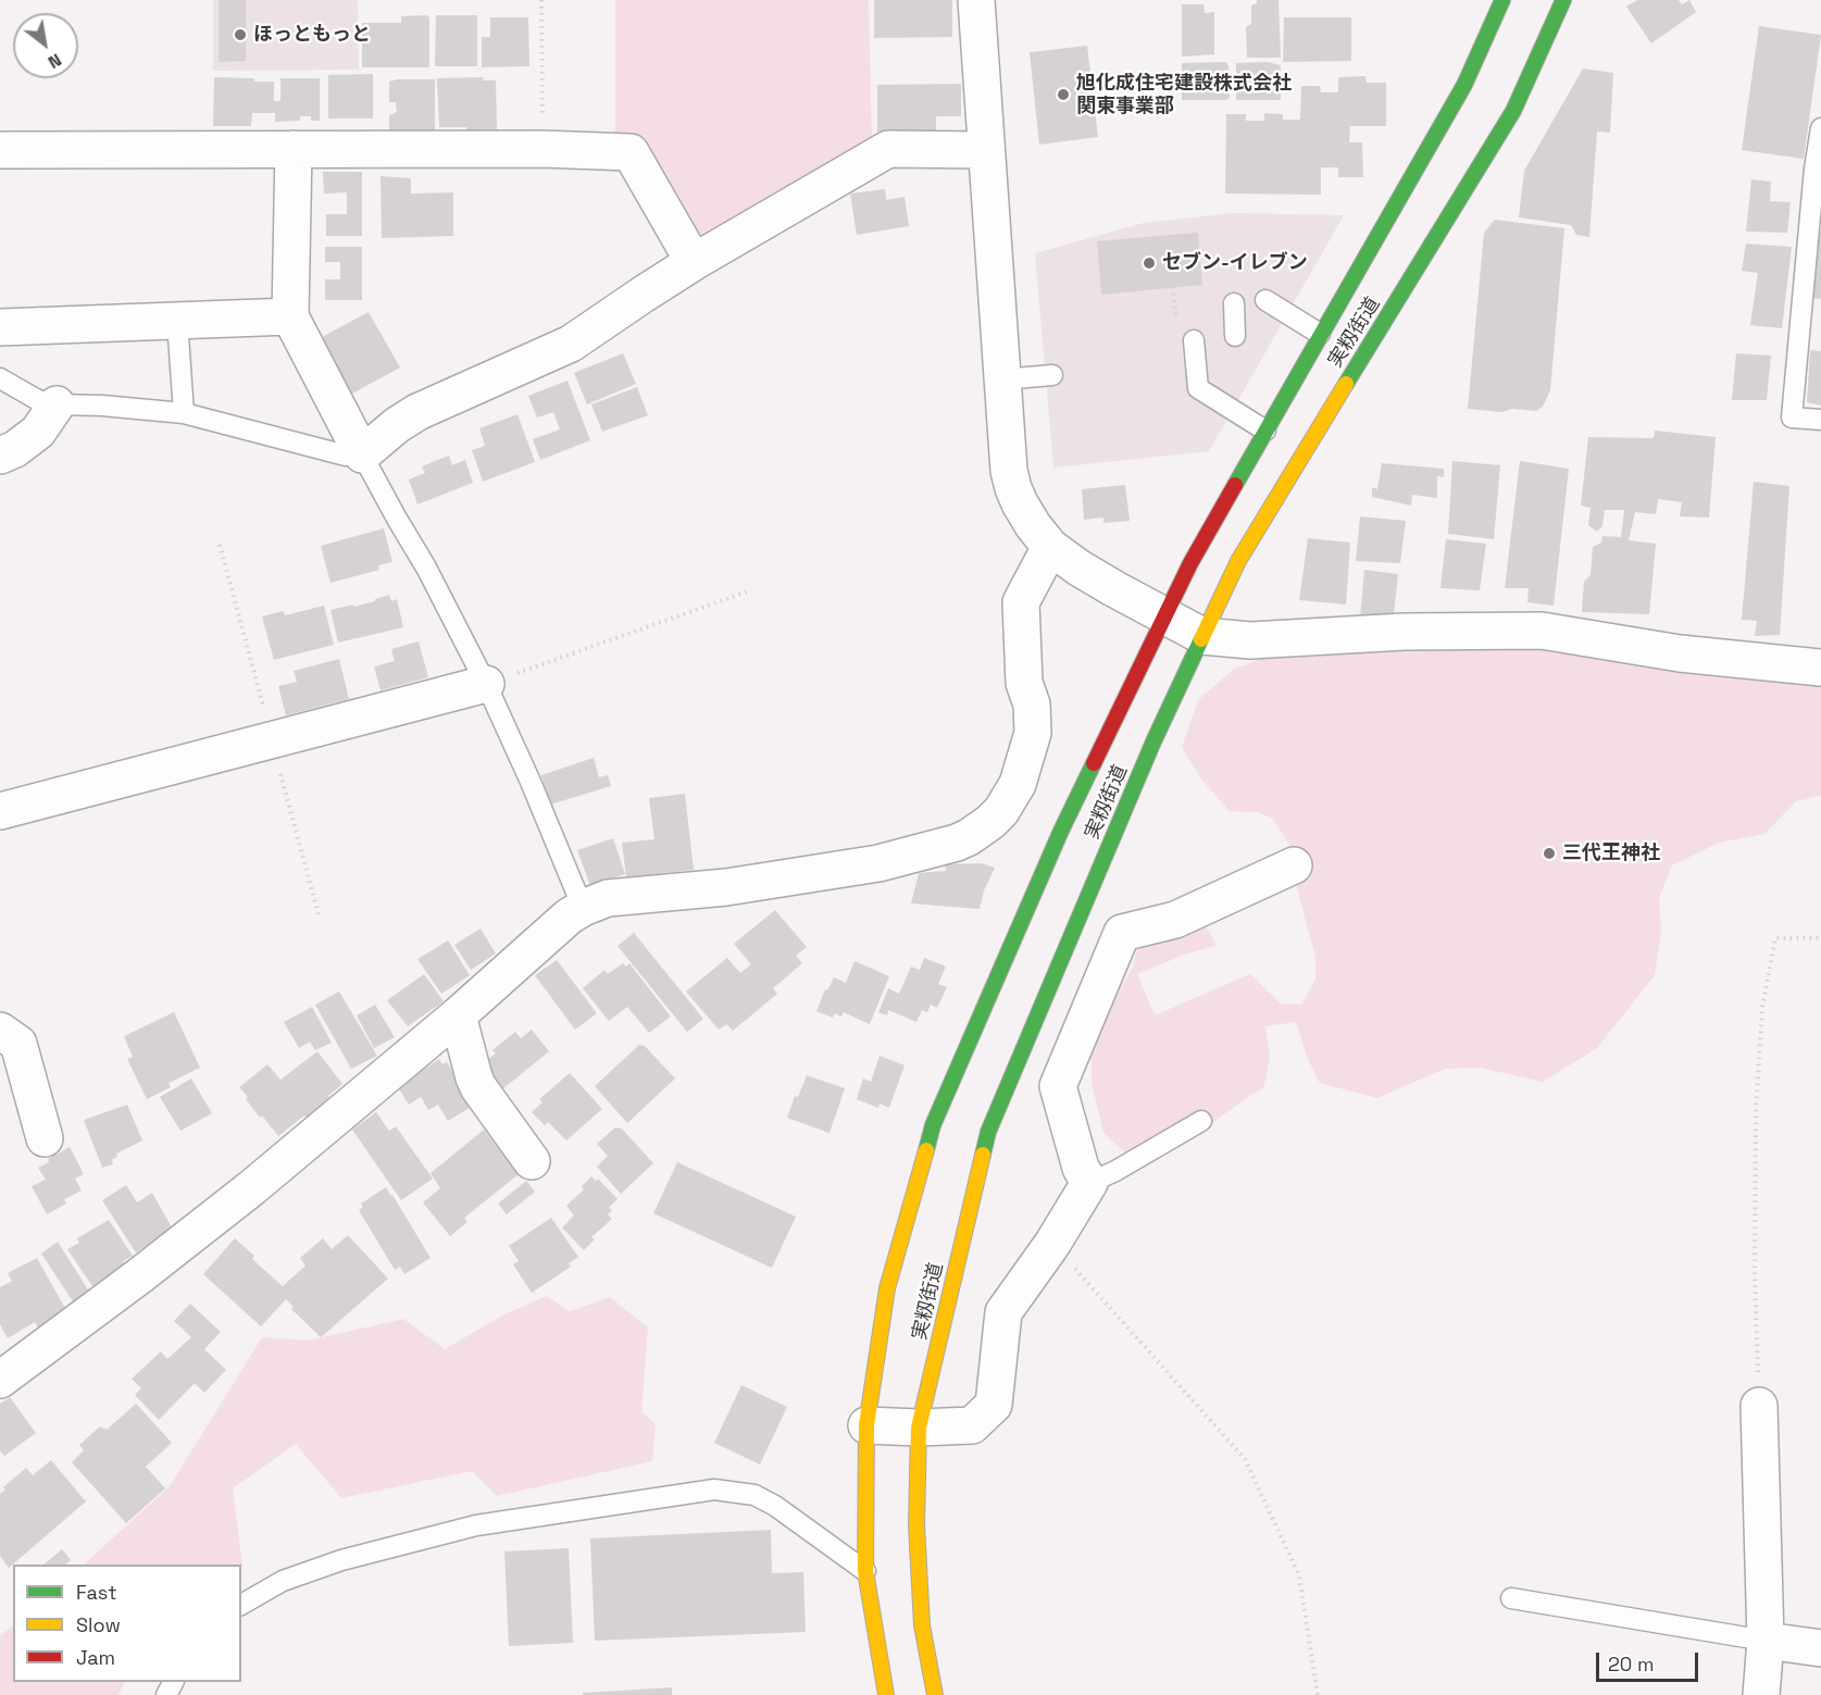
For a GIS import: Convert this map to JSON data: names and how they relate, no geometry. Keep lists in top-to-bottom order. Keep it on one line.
{"streets":{"main road":["実籾街道"]},"places":["ほっともっと","旭化成住宅建設株式会社 関東事業部","セブン-イレブン","三代王神社"],"legend":["Fast","Slow","Jam"],"scale_bar":"20 m","north":"bottom right"}
